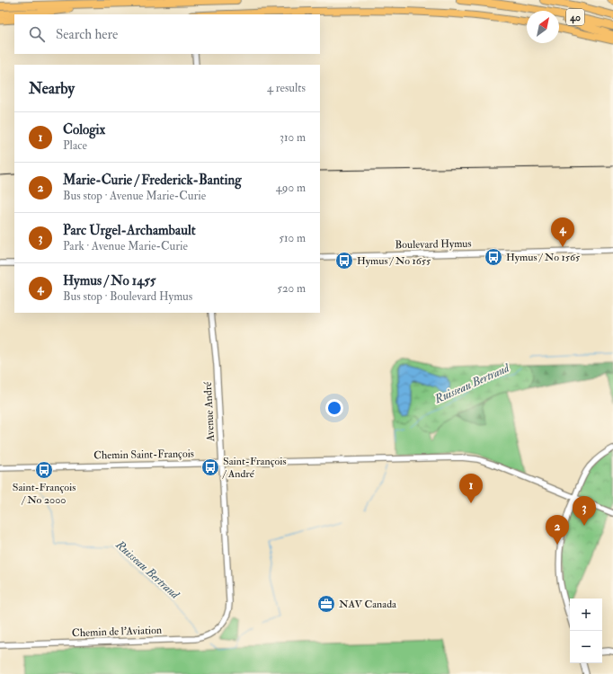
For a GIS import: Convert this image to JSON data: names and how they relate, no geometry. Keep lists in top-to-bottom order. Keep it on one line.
{"streets":{"highway":["40"],"street":["Boulevard Hymus","Avenue André","Chemin Saint-François","Chemin de l'Aviation"]},"crossings":[["Avenue André","Chemin Saint-François"],["Avenue André","Chemin de l'Aviation"]],"water":["Ruisseau Bertrand"],"places":{"bus stop":["Hymus / No 1565","Hymus / No 1655","Saint-François / André","Saint-François / No 2000"],"office":["NAV Canada"]},"north":"top right","page":{"search":"Search here","heading":["Nearby","4 results"],"list":[{"mark":"1","name":"Cologix","note":"Place","value":"310 m"},{"mark":"2","name":"Marie-Curie / Frederick-Banting","note":"Bus stop · Avenue Marie-Curie","value":"490 m"},{"mark":"3","name":"Parc Urgel-Archambault","note":"Park · Avenue Marie-Curie","value":"510 m"},{"mark":"4","name":"Hymus / No 1455","note":"Bus stop · Boulevard Hymus","value":"520 m"}],"pins":["4","1","3","2"],"map_buttons":["+","−"]}}
